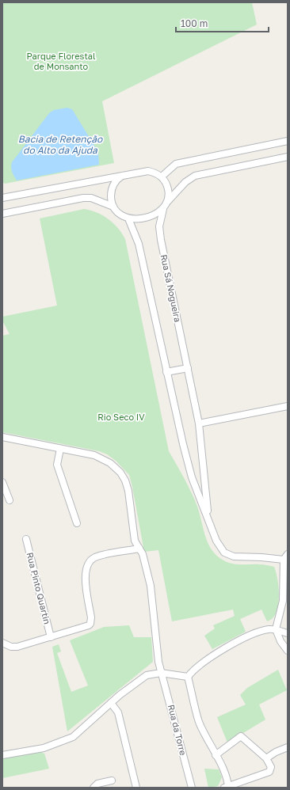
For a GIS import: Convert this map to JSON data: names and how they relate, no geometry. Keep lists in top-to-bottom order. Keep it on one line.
{"streets":{"street":["Rua Sá Nogueira","Rua Pinto Quartin","Rua da Torre"]},"water":["Bacia de Retenção do Alto da Ajuda"],"parks":["Parque Florestal de Monsanto","Rio Seco IV"],"scale_bar":"100 m"}
